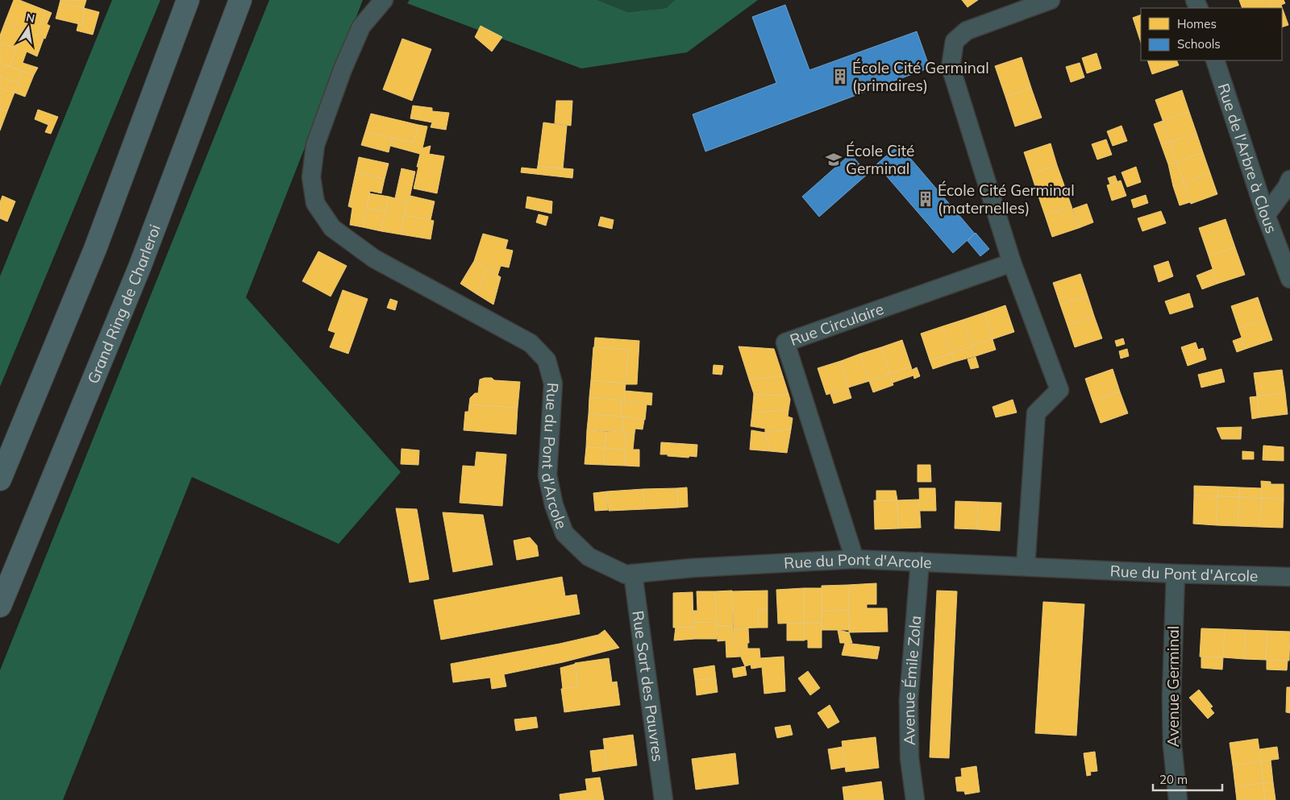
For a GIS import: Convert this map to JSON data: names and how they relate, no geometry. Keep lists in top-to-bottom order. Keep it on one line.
{"streets":{"highway":["Grand Ring de Charleroi"],"street":["Rue de l'Arbre à Clous","Rue Circulaire","Rue du Pont d'Arcole","Avenue Émile Zola","Rue Sart des Pauvres","Avenue Germinal"]},"crossings":[["Rue Circulaire","Rue du Pont d'Arcole"],["Rue du Pont d'Arcole","Avenue Émile Zola"],["Rue du Pont d'Arcole","Rue Sart des Pauvres"],["Rue du Pont d'Arcole","Avenue Germinal"]],"places":{"building":["École Cité Germinal (primaires)","École Cité Germinal (maternelles)"],"school or university":["École Cité Germinal"]},"legend":["Homes","Schools"],"scale_bar":"20 m","north":"top"}
